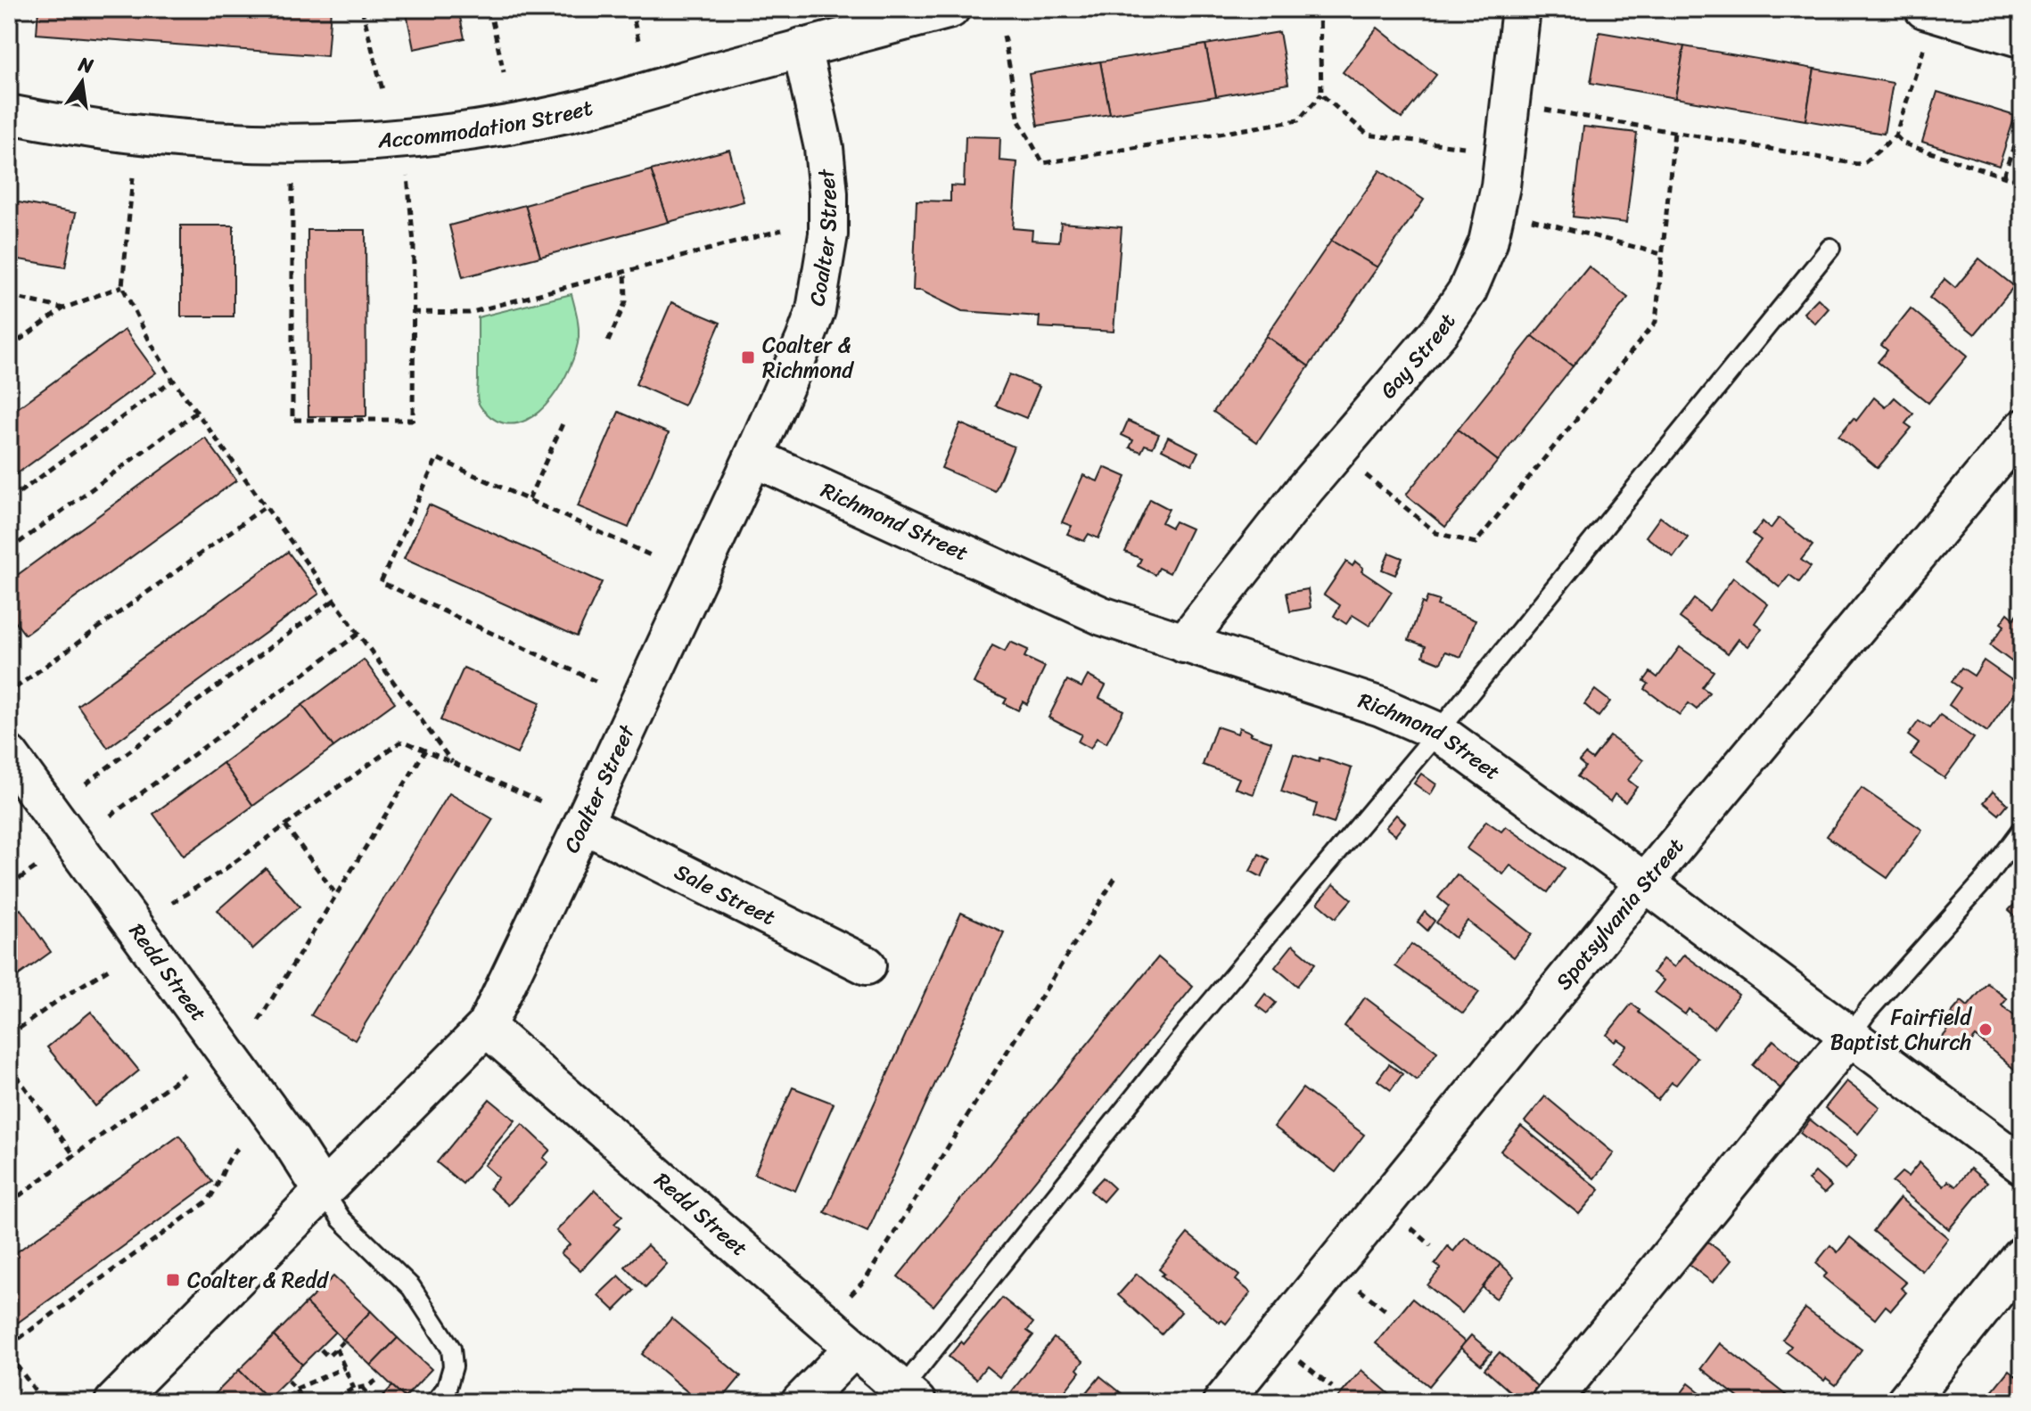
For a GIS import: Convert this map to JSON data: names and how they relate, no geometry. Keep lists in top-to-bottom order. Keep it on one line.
{"streets":{"street":["Accommodation Street","Coalter Street","Gay Street","Richmond Street","Sale Street","Spotsylvania Street","Redd Street"]},"crossings":[["Accommodation Street","Coalter Street"],["Coalter Street","Richmond Street"],["Coalter Street","Sale Street"],["Coalter Street","Redd Street"],["Gay Street","Richmond Street"],["Richmond Street","Spotsylvania Street"]],"places":{"transit":["Coalter & Richmond","Coalter & Redd"],"other":["Fairfield Baptist Church"]},"north":"top"}
